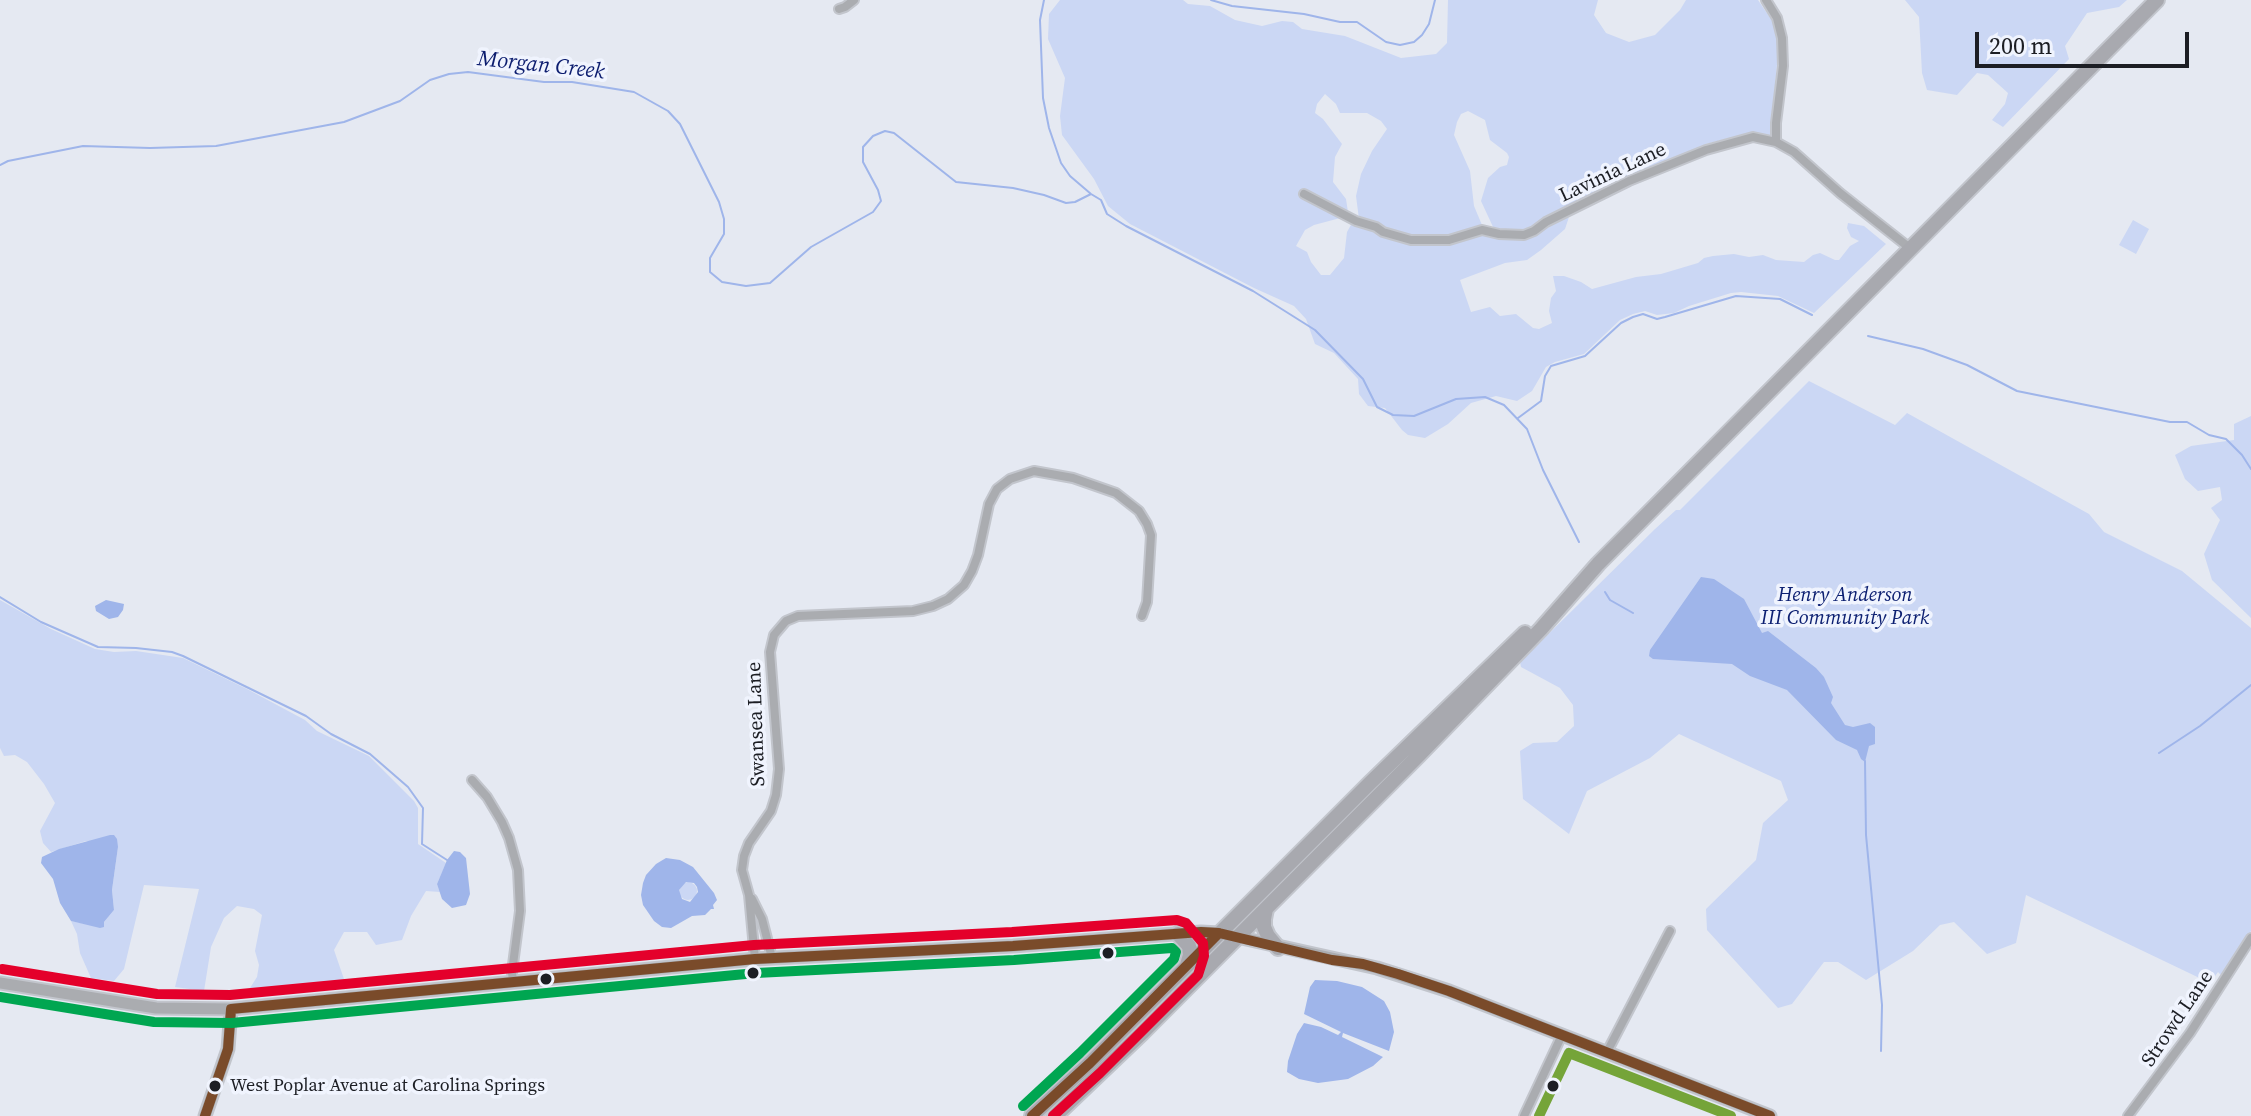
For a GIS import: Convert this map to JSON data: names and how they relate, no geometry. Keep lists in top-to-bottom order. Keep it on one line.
{"streets":{"street":["Lavinia Lane","Swansea Lane","Strowd Lane"]},"water":["Morgan Creek"],"parks":["Henry Anderson III Community Park"],"places":["West Poplar Avenue at Carolina Springs"],"scale_bar":"200 m"}
